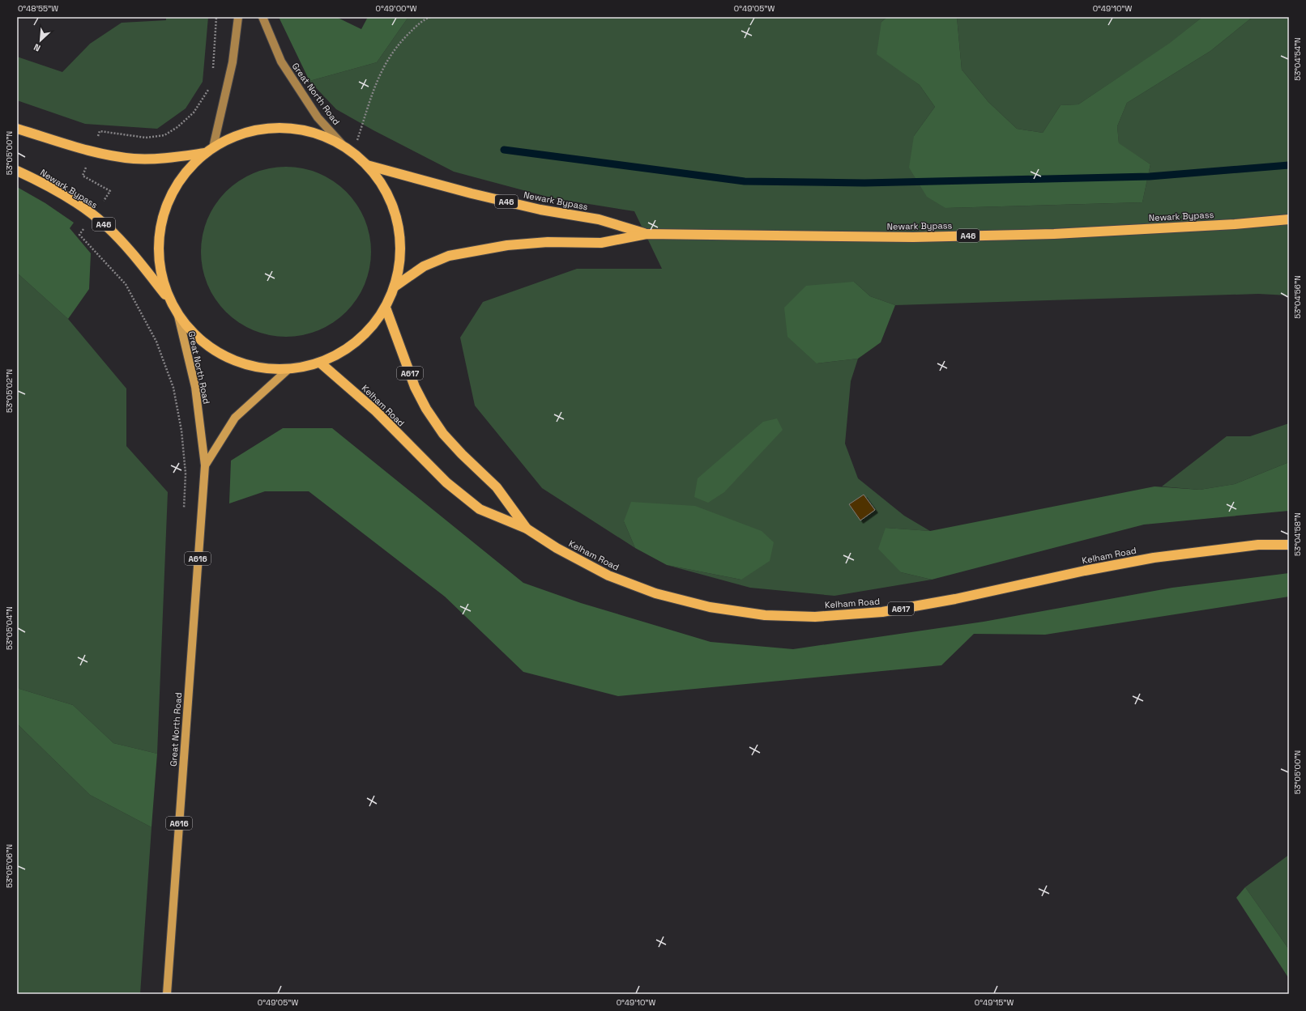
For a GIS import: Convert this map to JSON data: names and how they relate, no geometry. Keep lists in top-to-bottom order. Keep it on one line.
{"streets":{"highway":["Newark Bypass","A46","A617","Kelham Road"],"main road":["Great North Road","A616"]},"north":"bottom left","coordinates":["0°48'55\"W","0°49'00\"W","0°49'05\"W","0°49'10\"W","53°04'54\"N","53°05'00\"N","53°04'56\"N","53°05'02\"N","53°04'58\"N","53°05'04\"N","53°05'06\"N","0°49'15\"W"]}
